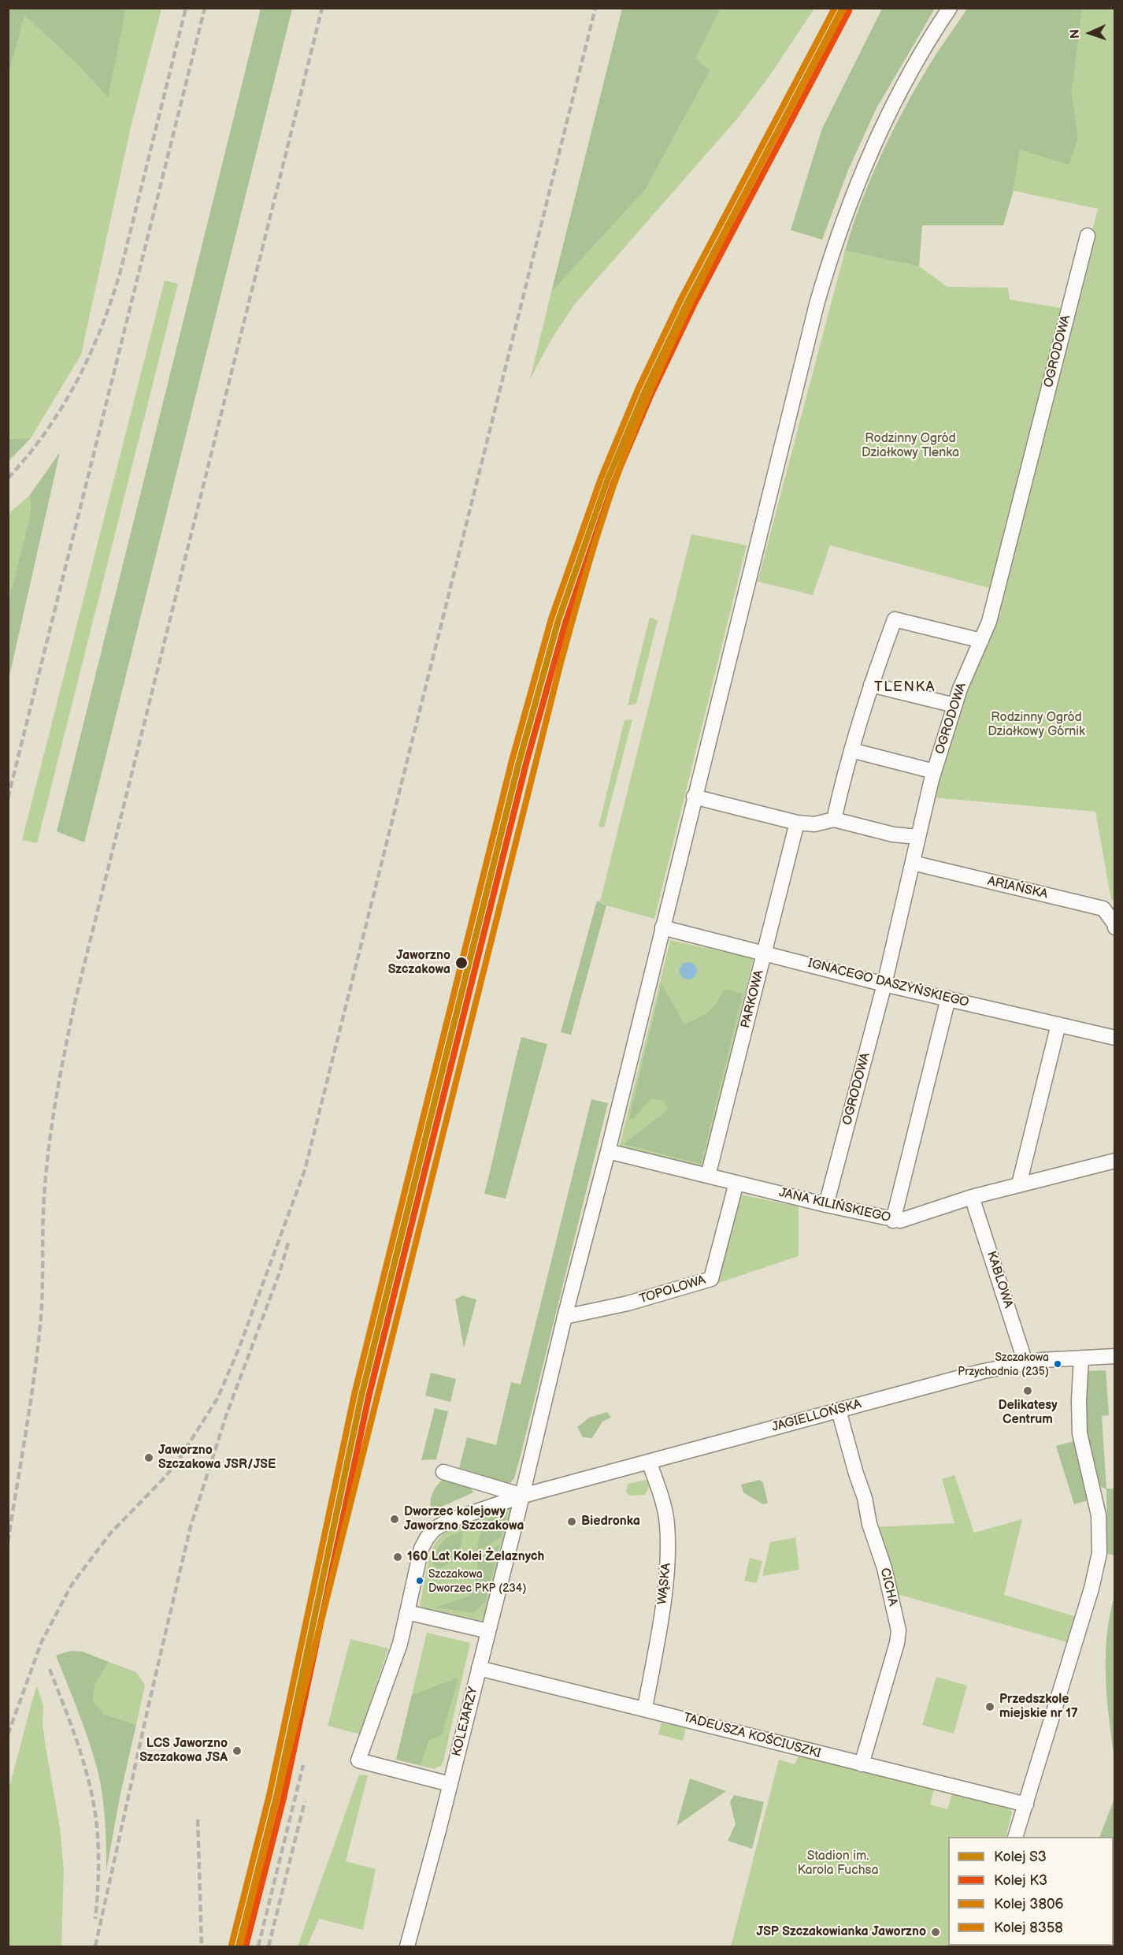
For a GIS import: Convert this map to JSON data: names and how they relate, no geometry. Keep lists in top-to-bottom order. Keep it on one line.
{"streets":{"street":["OGRODOWA","ARIAŃSKA","IGNACEGO DASZYŃSKIEGO","PARKOWA","JANA KILIŃSKIEGO","KABLOWA","TOPOLOWA","JAGIELLOŃSKA","WĄSKA","CICHA","KOLEJARZY","TADEUSZA KOŚCIUSZKI"]},"crossings":[["OGRODOWA","ARIAŃSKA"],["OGRODOWA","IGNACEGO DASZYŃSKIEGO"],["OGRODOWA","JANA KILIŃSKIEGO"],["IGNACEGO DASZYŃSKIEGO","PARKOWA"],["IGNACEGO DASZYŃSKIEGO","KOLEJARZY"],["PARKOWA","JANA KILIŃSKIEGO"],["JANA KILIŃSKIEGO","KABLOWA"],["JANA KILIŃSKIEGO","TOPOLOWA"],["JANA KILIŃSKIEGO","KOLEJARZY"],["KABLOWA","JAGIELLOŃSKA"],["TOPOLOWA","KOLEJARZY"],["JAGIELLOŃSKA","WĄSKA"],["JAGIELLOŃSKA","CICHA"],["JAGIELLOŃSKA","KOLEJARZY"],["WĄSKA","TADEUSZA KOŚCIUSZKI"],["CICHA","TADEUSZA KOŚCIUSZKI"],["KOLEJARZY","TADEUSZA KOŚCIUSZKI"]],"districts":["TLENKA"],"parks":["Rodzinny Ogród Działkowy Tlenka","Rodzinny Ogród Działkowy Górnik","Stadion im. Karola Fuchsa"],"places":["Jaworzno Szczakowa","Szczakowa Przychodnia (235)","Delikatesy Centrum","Jaworzno Szczakowa JSR/JSE","Dworzec kolejowy Jaworzno Szczakowa","Biedronka","160 Lat Kolei Żelaznych","Szczakowa Dworzec PKP (234)","Przedszkole miejskie nr 17","LCS Jaworzno Szczakowa JSA","JSP Szczakowianka Jaworzno"],"lines":["rail line S3","rail line 3806","rail line 8358","rail line K3"],"legend":["Kolej S3","Kolej K3","Kolej 3806","Kolej 8358"],"north":"left"}
